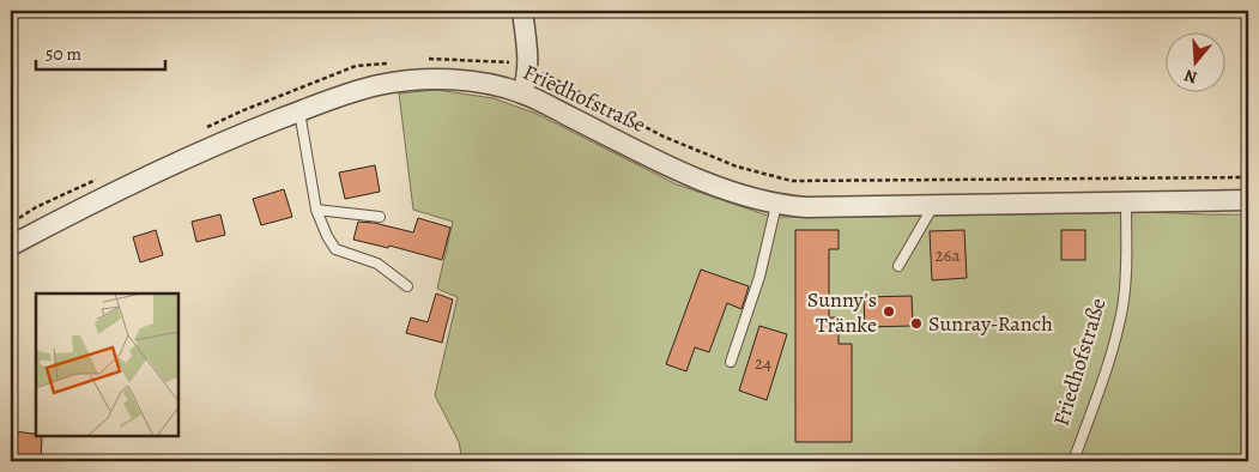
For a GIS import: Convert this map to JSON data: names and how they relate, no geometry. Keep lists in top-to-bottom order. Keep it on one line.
{"streets":{"street":["Friedhofstraße"]},"places":["Sunny's Tränke","Sunray-Ranch"],"house_numbers":["26a","24"],"scale_bar":"50 m","north":"bottom"}
